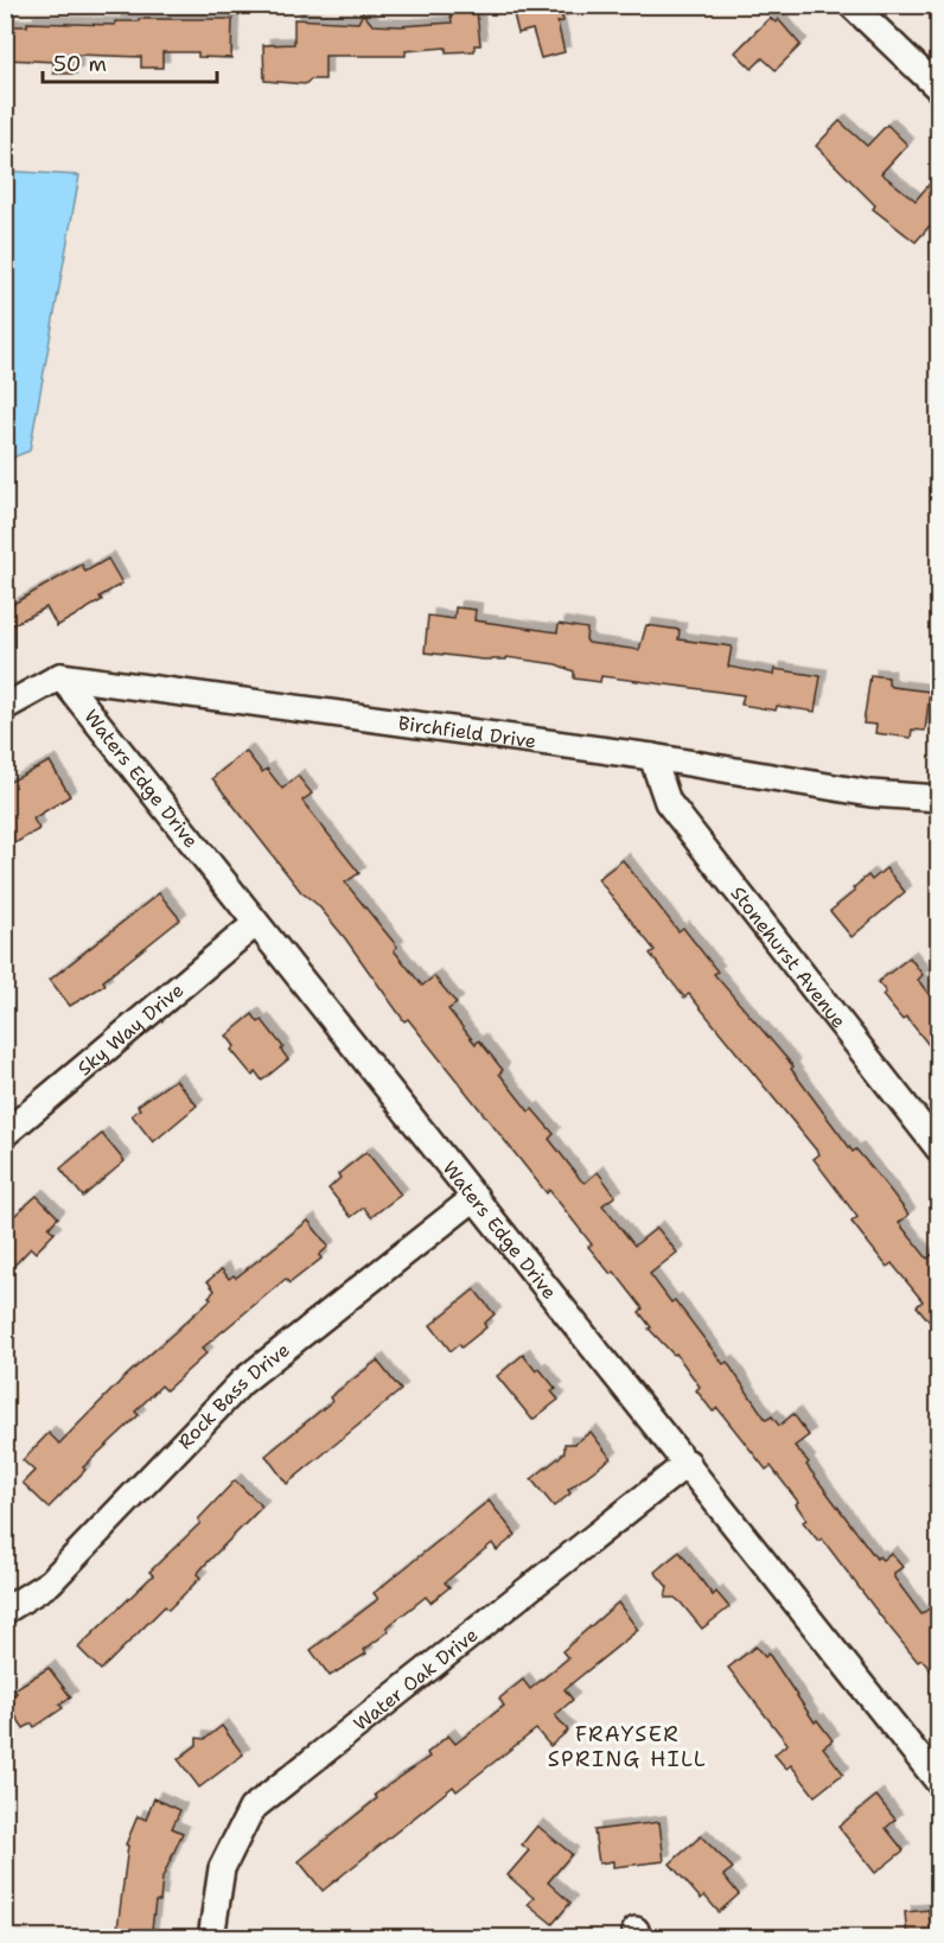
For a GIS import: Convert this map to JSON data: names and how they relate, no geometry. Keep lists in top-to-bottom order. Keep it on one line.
{"streets":{"street":["Birchfield Drive","Waters Edge Drive","Stonehurst Avenue","Sky Way Drive","Rock Bass Drive","Water Oak Drive"]},"crossings":[["Birchfield Drive","Waters Edge Drive"],["Birchfield Drive","Stonehurst Avenue"],["Waters Edge Drive","Sky Way Drive"],["Waters Edge Drive","Rock Bass Drive"],["Waters Edge Drive","Water Oak Drive"]],"districts":["FRAYSER SPRING HILL"],"scale_bar":"50 m"}
